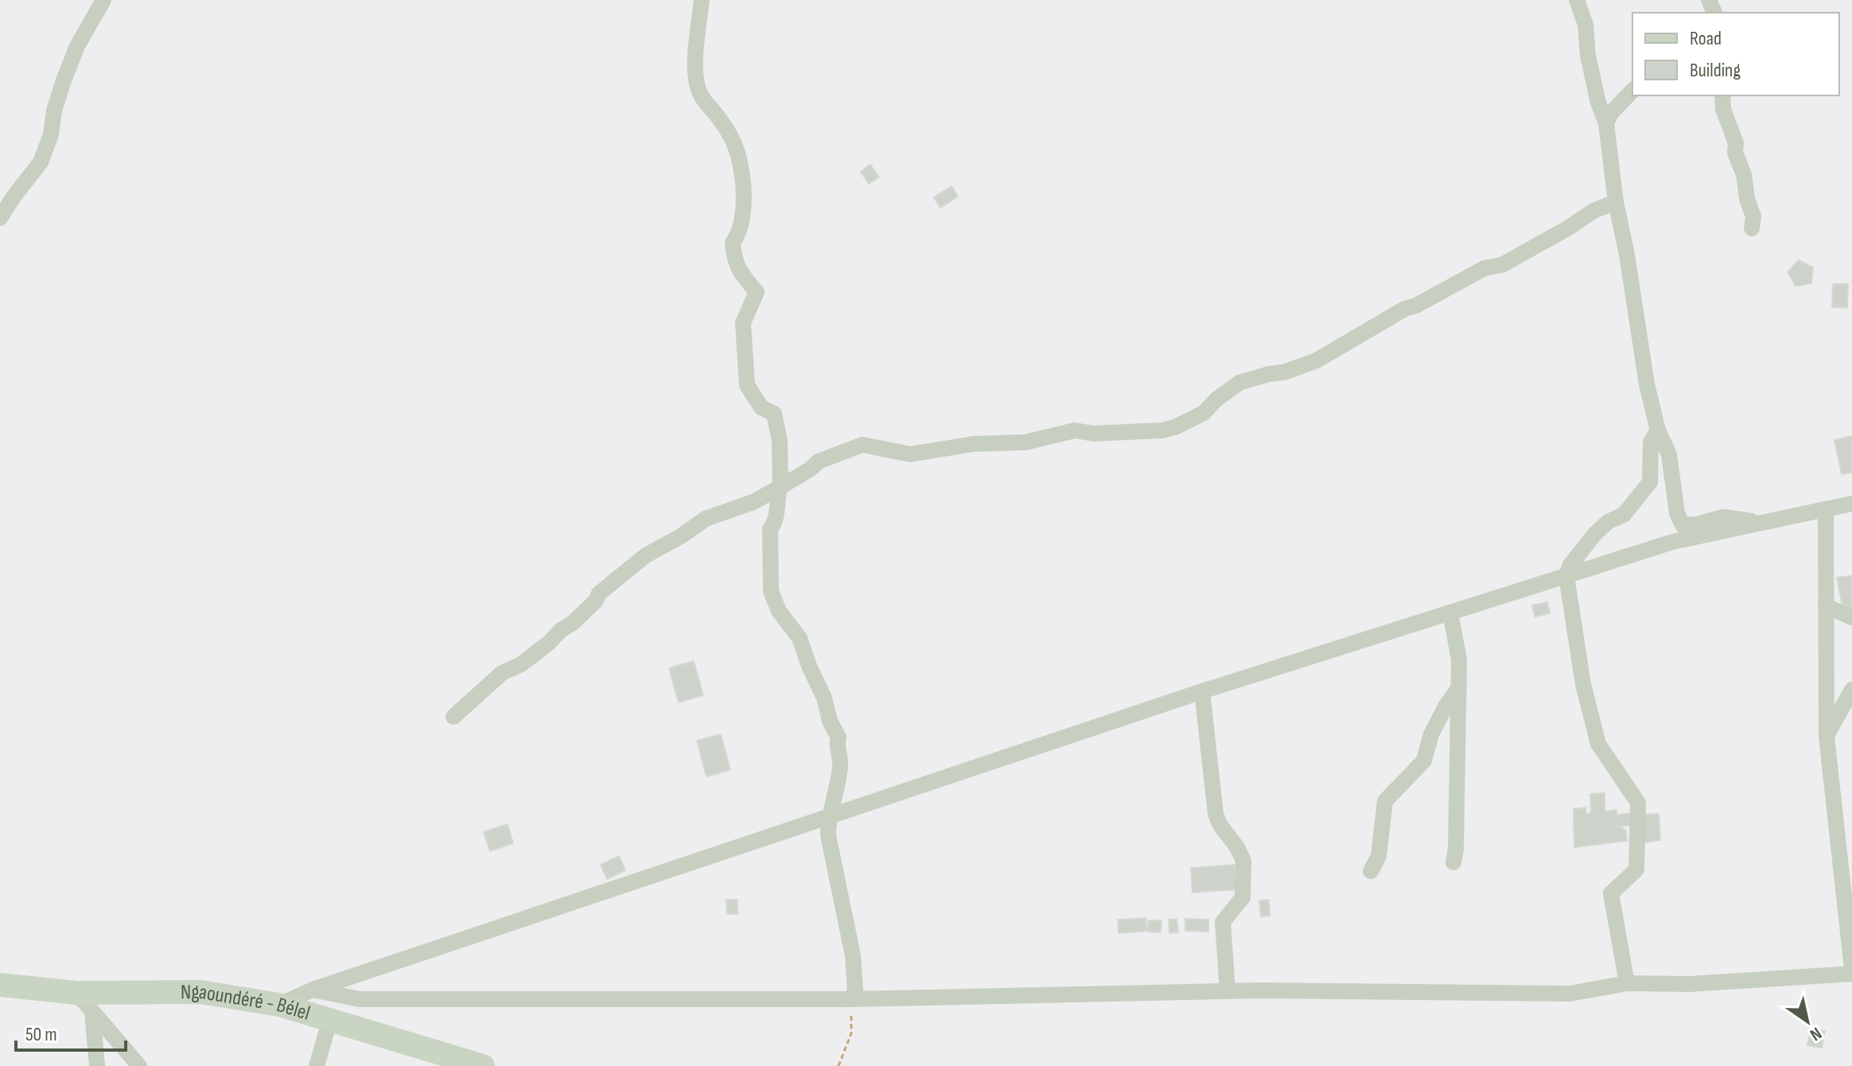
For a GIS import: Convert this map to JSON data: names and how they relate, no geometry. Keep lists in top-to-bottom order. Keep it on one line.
{"streets":{"main road":["Ngaoundéré - Bélel"]},"legend":["Road","Building"],"scale_bar":"50 m","north":"bottom right"}
